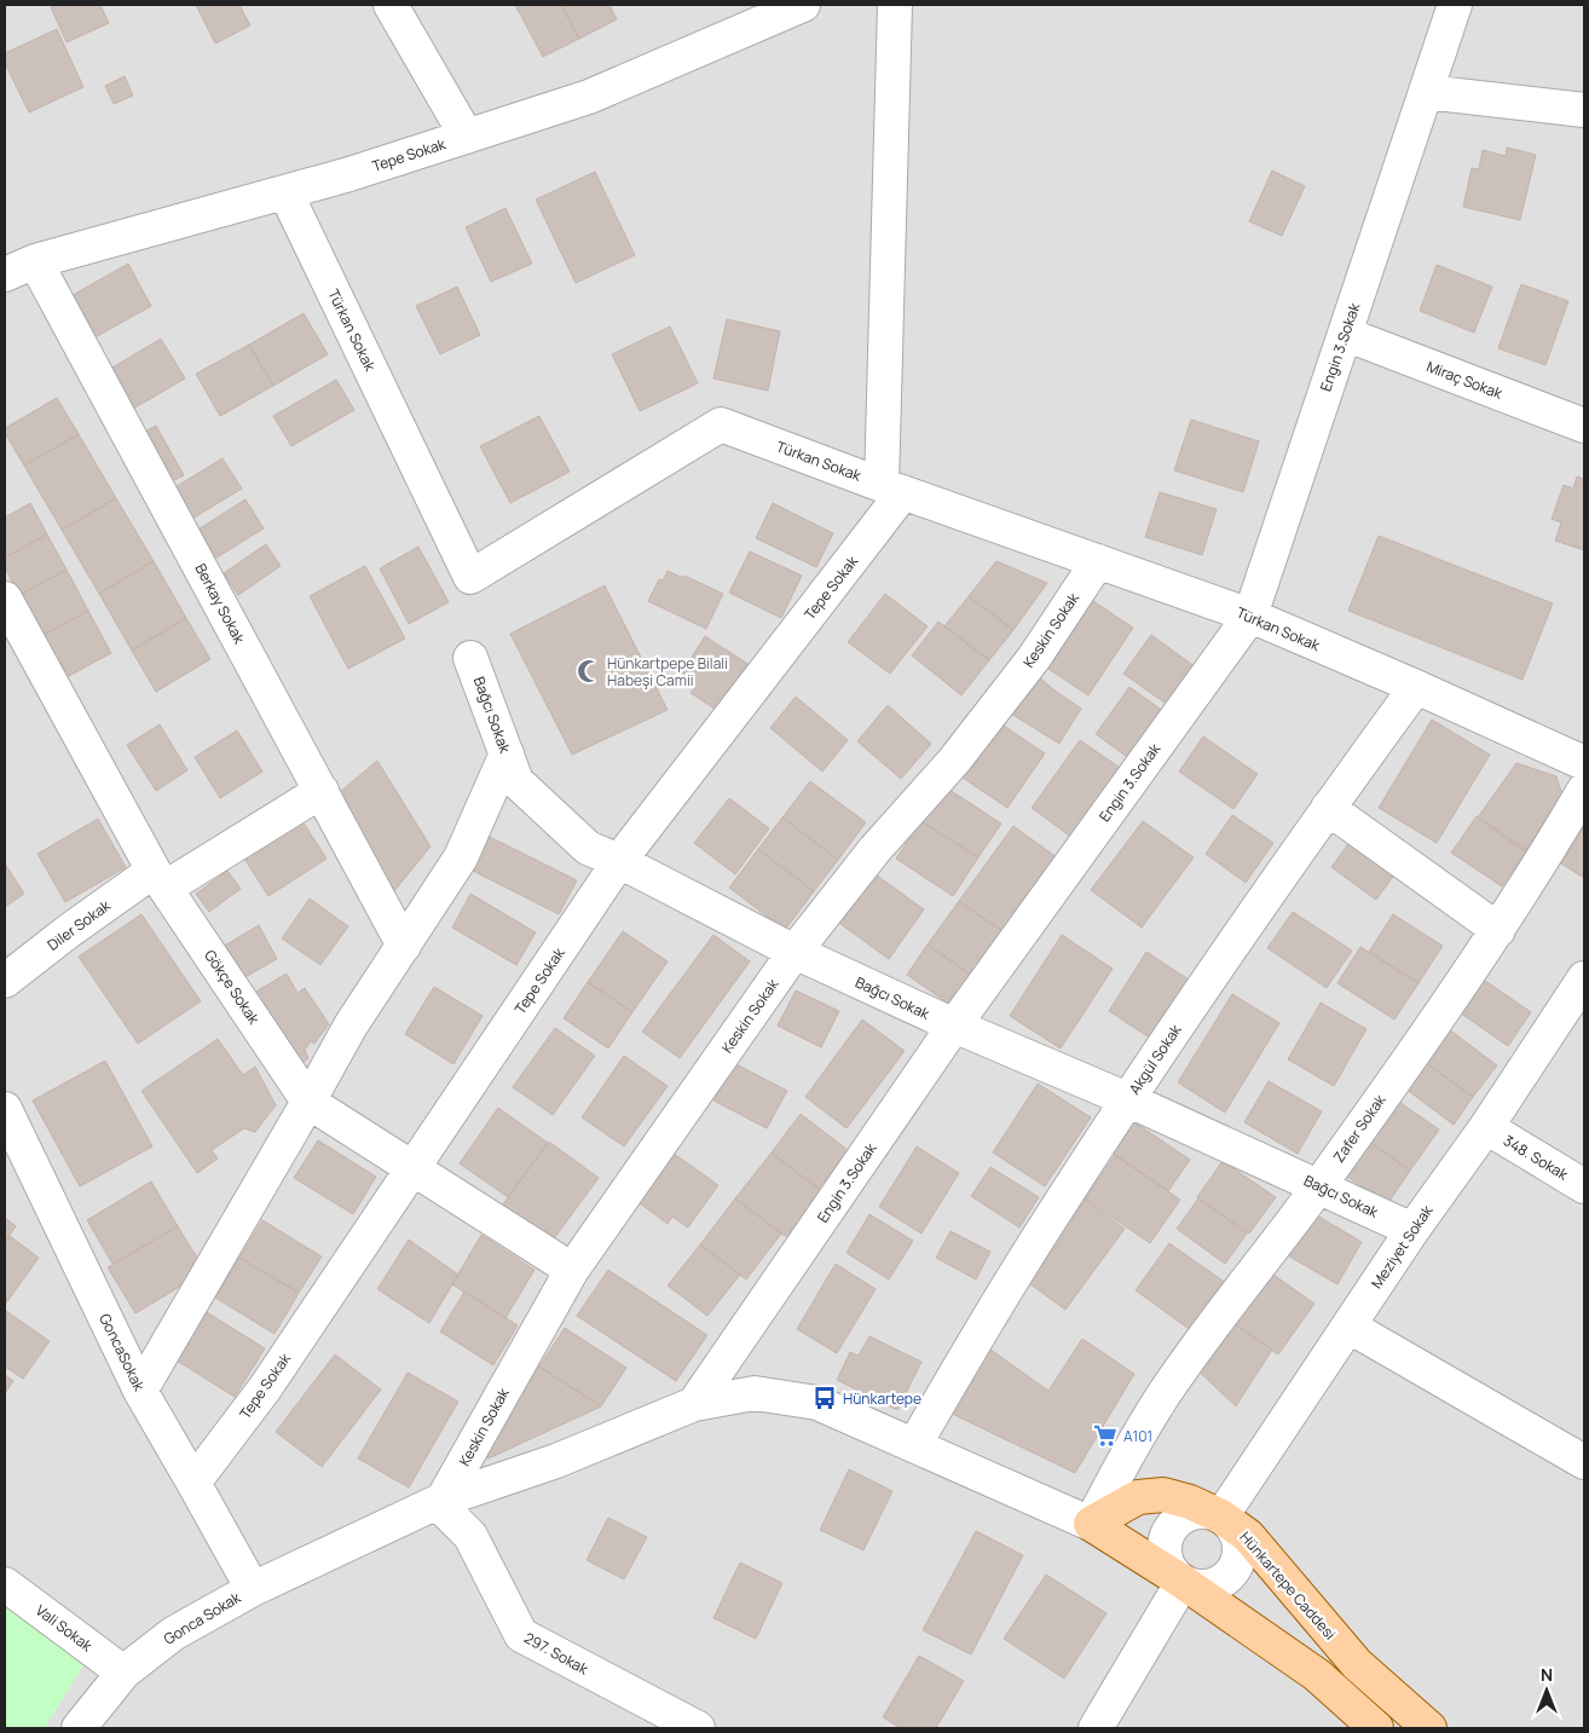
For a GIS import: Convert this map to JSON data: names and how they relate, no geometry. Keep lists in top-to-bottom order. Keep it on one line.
{"streets":{"main road":["Hünkartepe Caddesi"],"street":["Tepe Sokak","Türkan Sokak","Engin 3.Sokak","Miraç Sokak","Berkay Sokak","Keskin Sokak","Bağcı Sokak","Diler Sokak","Gökçe Sokak","Akgül Sokak","Zafer Sokak","348. Sokak","Meziyet Sokak","GoncaSokak","Gonca Sokak","Vali Sokak","297. Sokak"]},"crossings":[["Tepe Sokak","Türkan Sokak"],["Tepe Sokak","Berkay Sokak"],["Tepe Sokak","Bağcı Sokak"],["Tepe Sokak","Gökçe Sokak"],["Tepe Sokak","GoncaSokak"],["Türkan Sokak","Engin 3.Sokak"],["Türkan Sokak","Keskin Sokak"],["Türkan Sokak","Akgül Sokak"],["Engin 3.Sokak","Miraç Sokak"],["Engin 3.Sokak","Bağcı Sokak"],["Engin 3.Sokak","Gonca Sokak"],["Berkay Sokak","Diler Sokak"],["Keskin Sokak","Bağcı Sokak"],["Keskin Sokak","Gökçe Sokak"],["Keskin Sokak","Gonca Sokak"],["Keskin Sokak","297. Sokak"],["Bağcı Sokak","Akgül Sokak"],["Bağcı Sokak","Zafer Sokak"],["Bağcı Sokak","Meziyet Sokak"],["Diler Sokak","Gökçe Sokak"],["Akgül Sokak","Gonca Sokak"],["Zafer Sokak","Hünkartepe Caddesi"],["Zafer Sokak","Gonca Sokak"],["348. Sokak","Meziyet Sokak"],["Meziyet Sokak","Hünkartepe Caddesi"],["GoncaSokak","Gonca Sokak"],["Hünkartepe Caddesi","Gonca Sokak"],["Gonca Sokak","Vali Sokak"],["Gonca Sokak","297. Sokak"]],"places":{"mosque":["Hünkartpepe Bilali Habeşi Camii"],"bus stop":["Hünkartepe"],"supermarket":["A101"]},"north":"top"}
